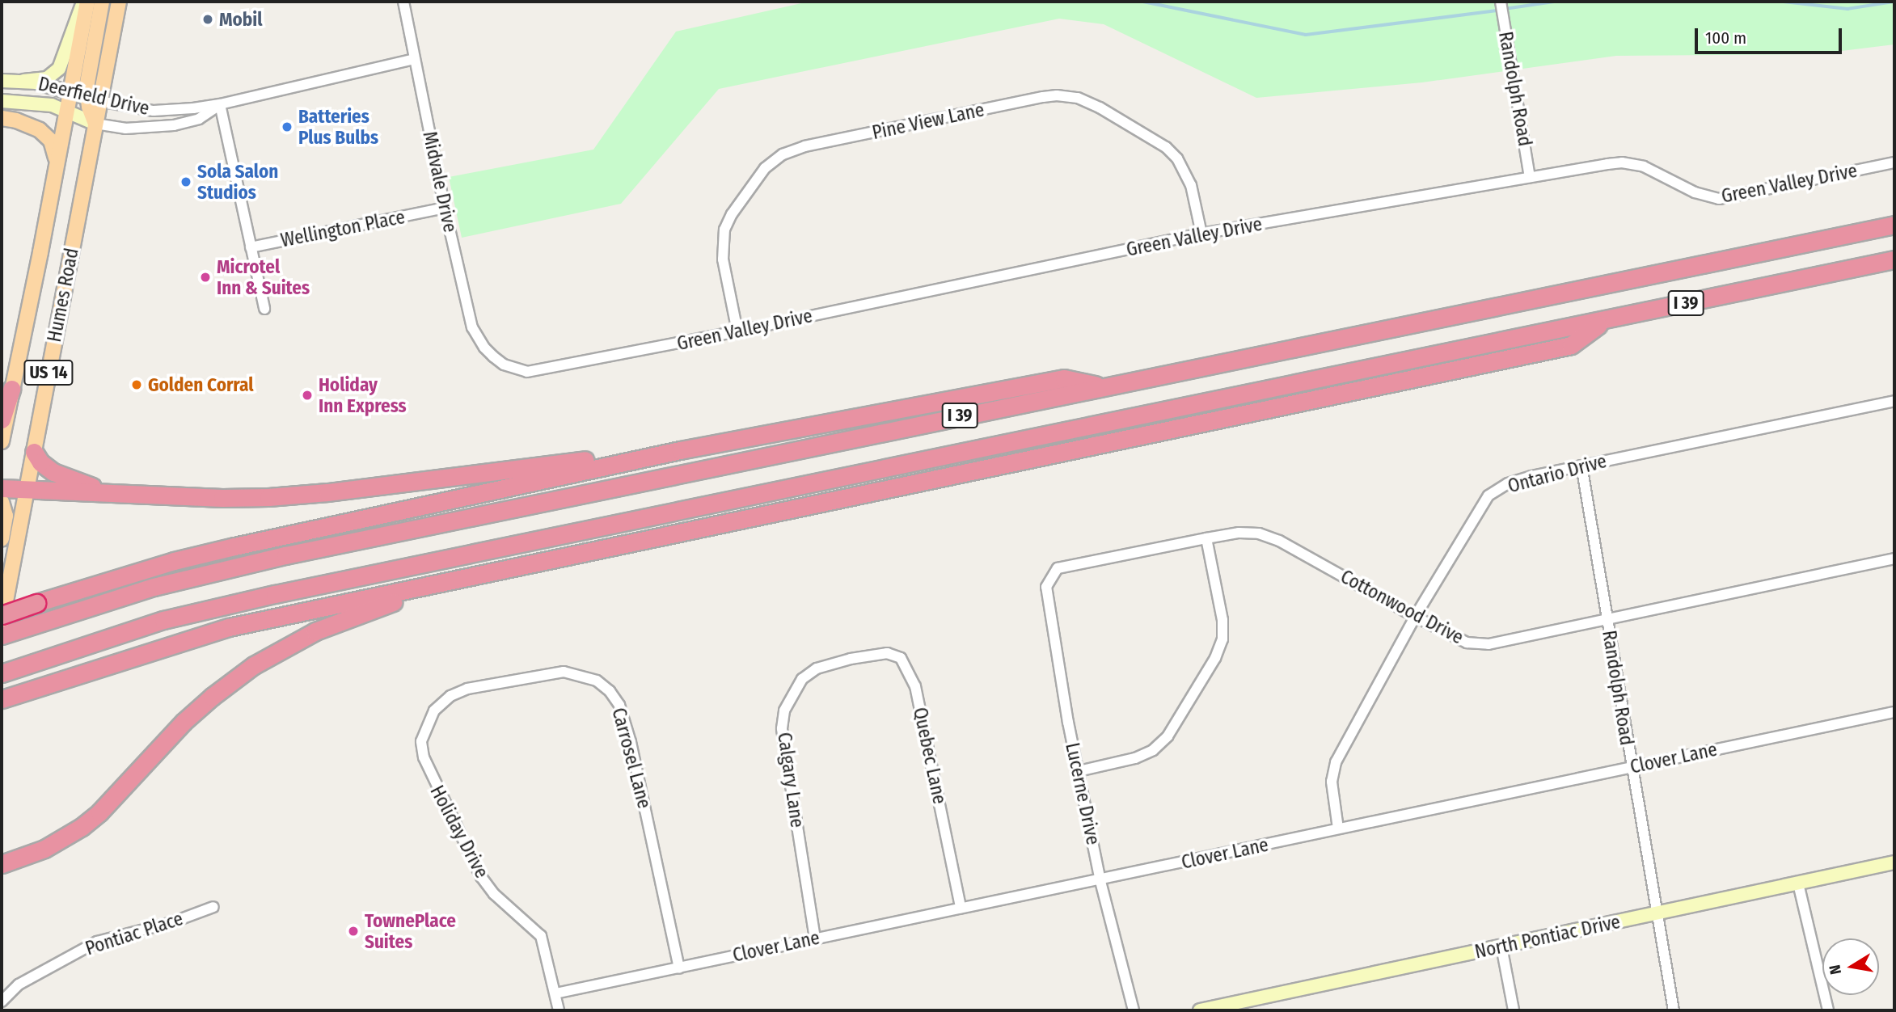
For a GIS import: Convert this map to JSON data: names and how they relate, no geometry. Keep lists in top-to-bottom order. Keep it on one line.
{"streets":{"highway":["I 39"],"main road":["Humes Road","US 14"],"street":["Randolph Road","Deerfield Drive","Pine View Lane","Midvale Drive","Green Valley Drive","Wellington Place","Ontario Drive","Cottonwood Drive","Quebec Lane","Carrosel Lane","Clover Lane","Calgary Lane","Lucerne Drive","Holiday Drive","Pontiac Place","North Pontiac Drive"]},"crossings":[["Randolph Road","Green Valley Drive"],["Randolph Road","Ontario Drive"],["Randolph Road","Cottonwood Drive"],["Randolph Road","Clover Lane"],["Randolph Road","North Pontiac Drive"],["Deerfield Drive","Midvale Drive"],["Deerfield Drive","Humes Road"],["Deerfield Drive","US 14"],["Pine View Lane","Green Valley Drive"],["Midvale Drive","Green Valley Drive"],["Midvale Drive","Wellington Place"],["Humes Road","US 14"],["Ontario Drive","Cottonwood Drive"],["Ontario Drive","Clover Lane"],["Cottonwood Drive","Lucerne Drive"],["Quebec Lane","Clover Lane"],["Quebec Lane","Calgary Lane"],["Carrosel Lane","Clover Lane"],["Carrosel Lane","Holiday Drive"],["Clover Lane","Calgary Lane"],["Clover Lane","Lucerne Drive"],["Clover Lane","Holiday Drive"]],"places":["Mobil","Batteries Plus Bulbs","Sola Salon Studios","Microtel Inn & Suites","Golden Corral","Holiday Inn Express","TownePlace Suites"],"scale_bar":"100 m","north":"left"}
